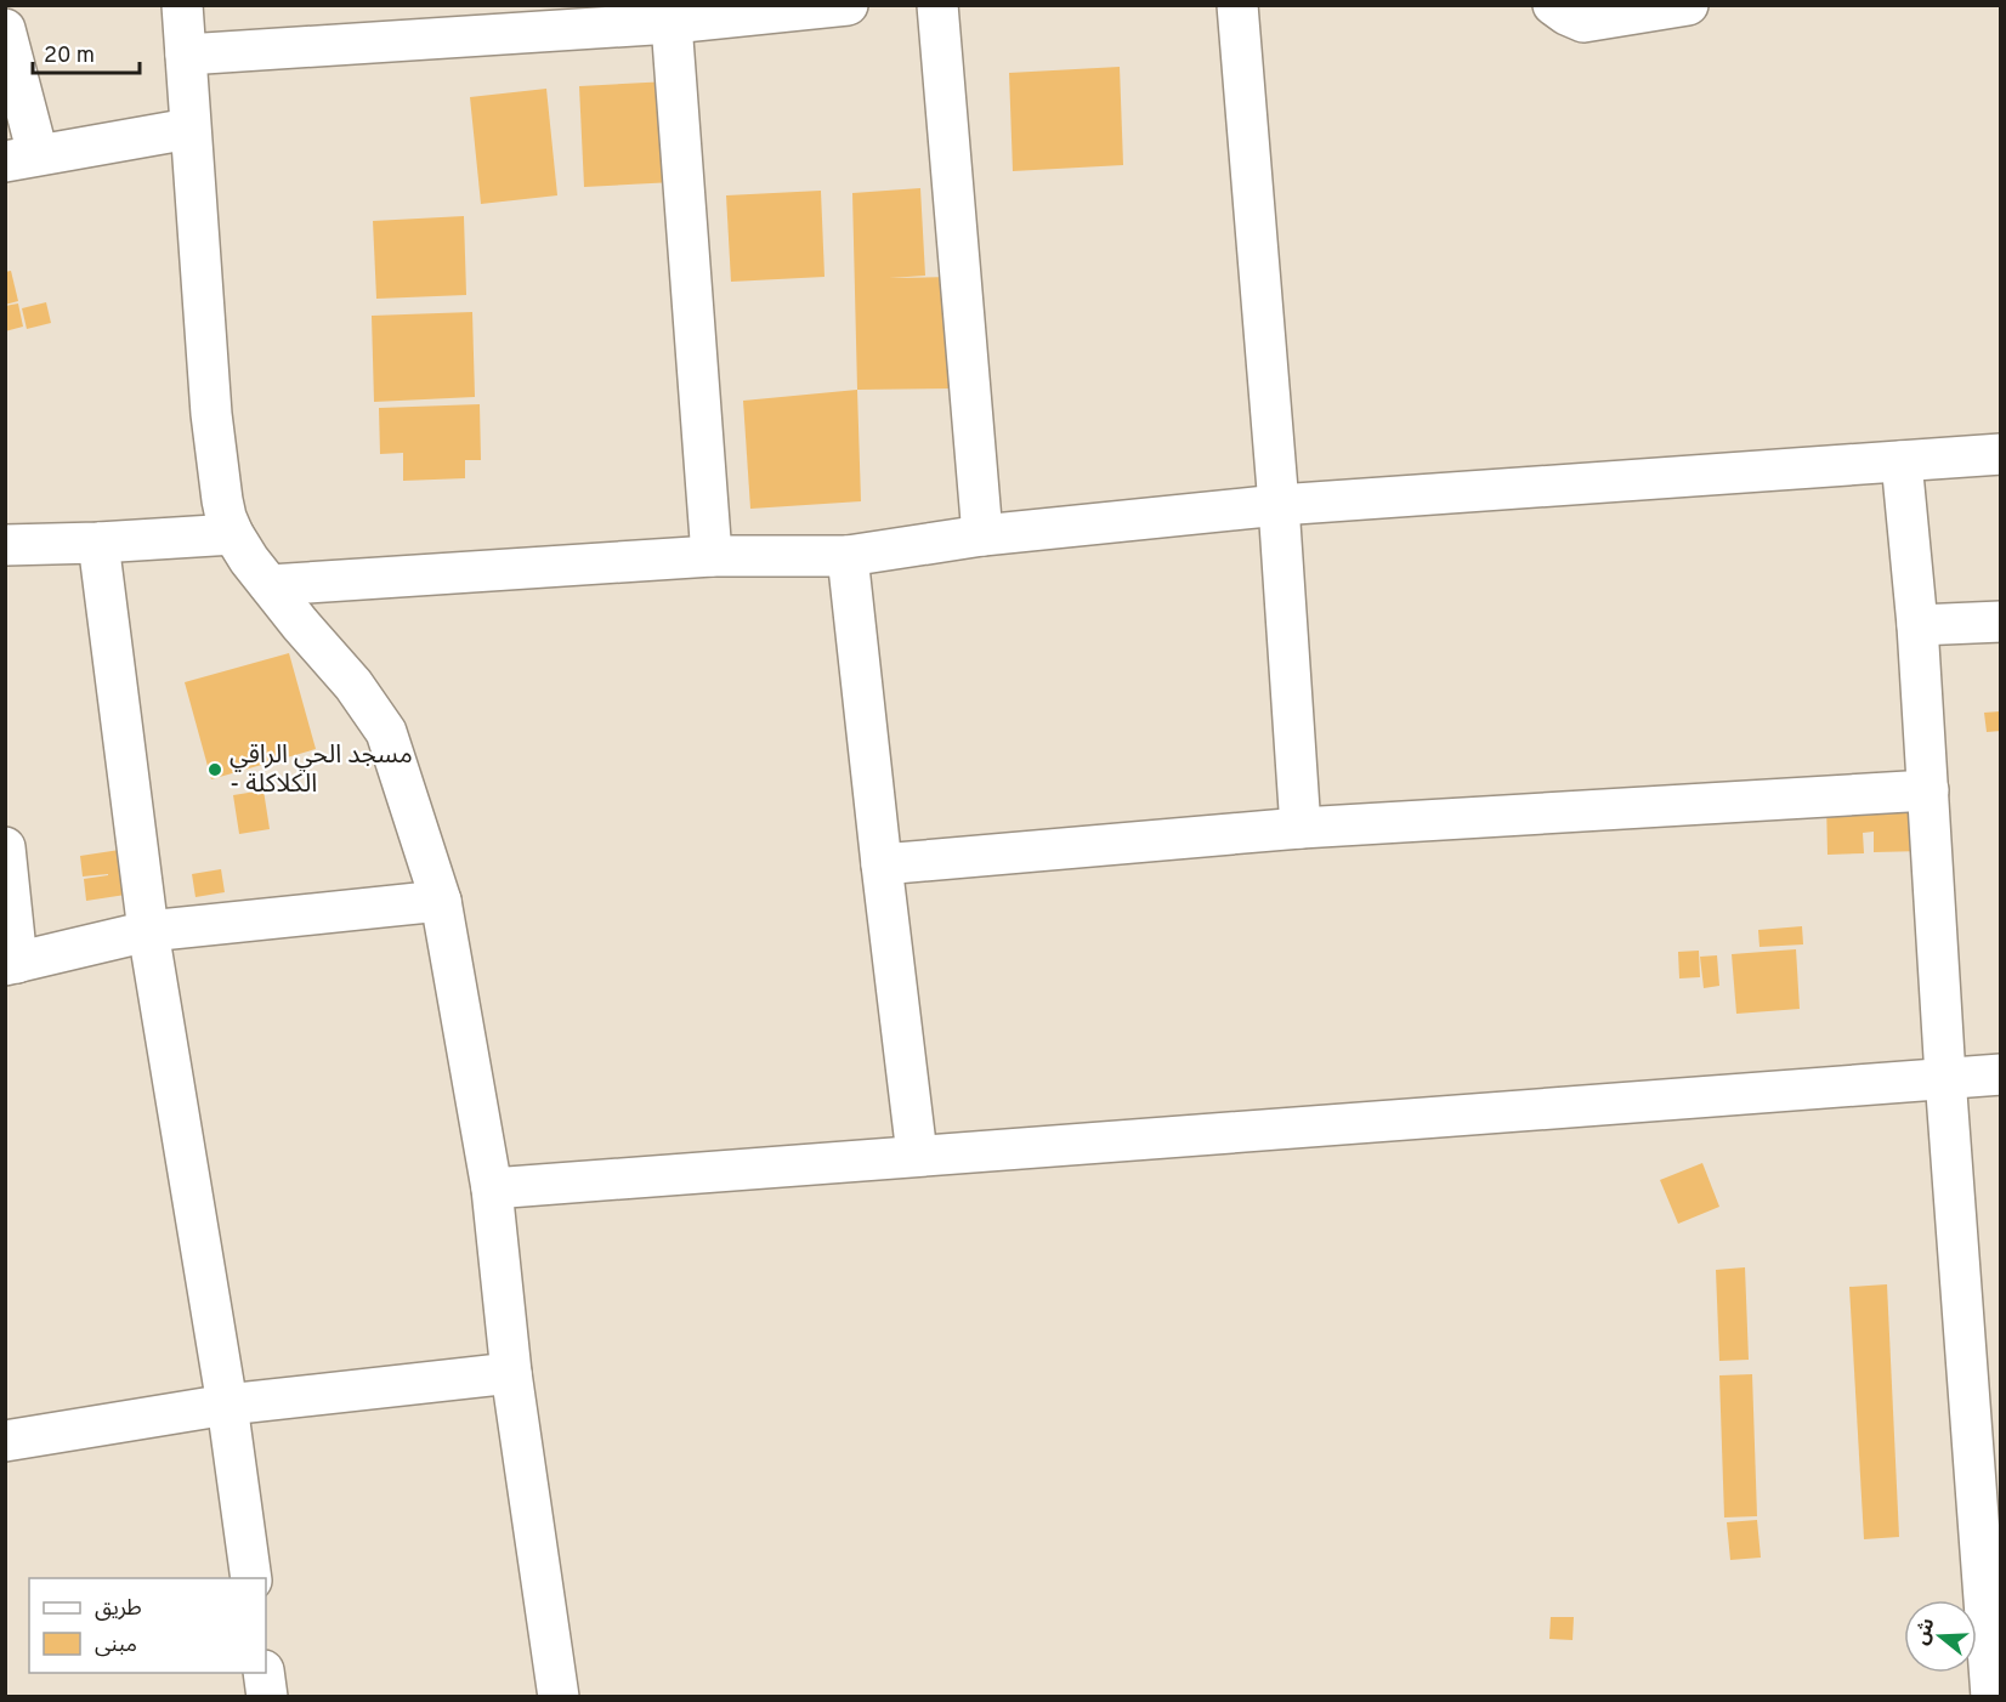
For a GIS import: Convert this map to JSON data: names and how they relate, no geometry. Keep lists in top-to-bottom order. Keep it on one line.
{"places":["مسجد الحي الراقي - الكلاكلة"],"legend":["طريق","مبنى"],"scale_bar":"20 m","north":"left"}
